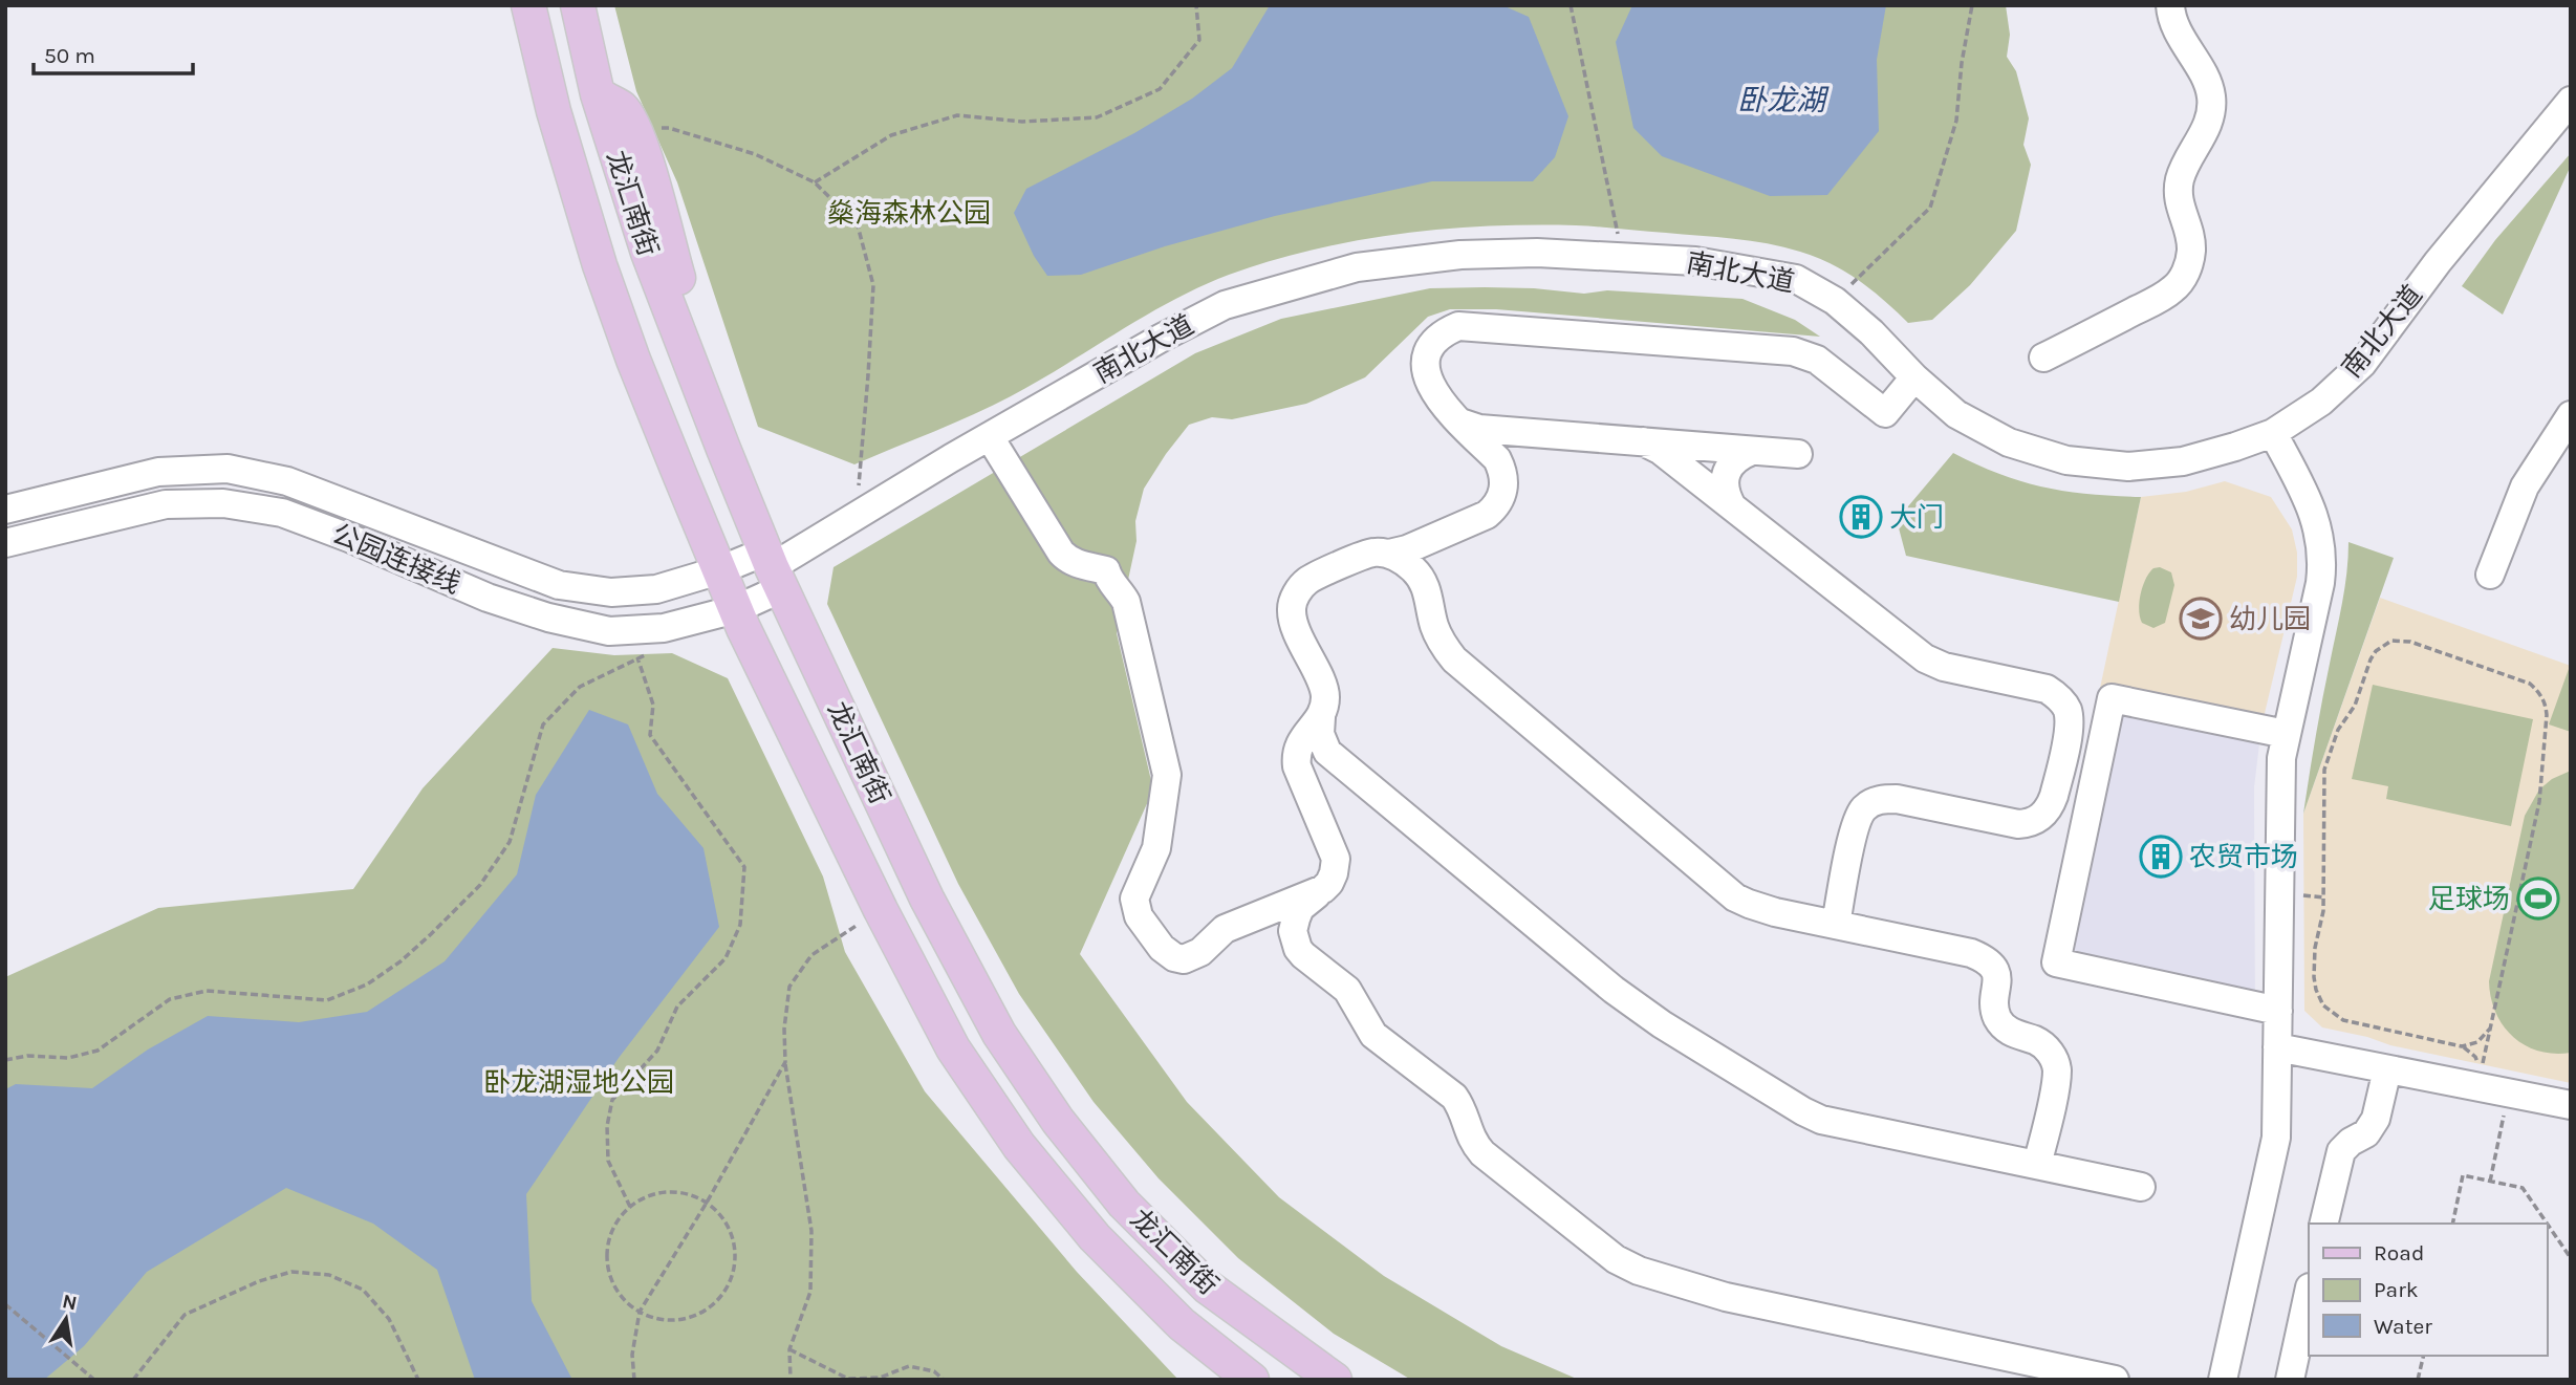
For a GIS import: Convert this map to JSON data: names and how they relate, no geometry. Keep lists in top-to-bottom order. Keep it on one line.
{"streets":{"main road":["龙汇南街"],"street":["南北大道","公园连接线"]},"crossings":[["龙汇南街","南北大道"],["龙汇南街","公园连接线"],["南北大道","公园连接线"]],"water":["卧龙湖"],"parks":["燊海森林公园","卧龙湖湿地公园"],"places":{"building":["大门","农贸市场"],"school or university":["幼儿园"],"sports":["足球场"]},"legend":["Road","Park","Water"],"scale_bar":"50 m","north":"top"}
